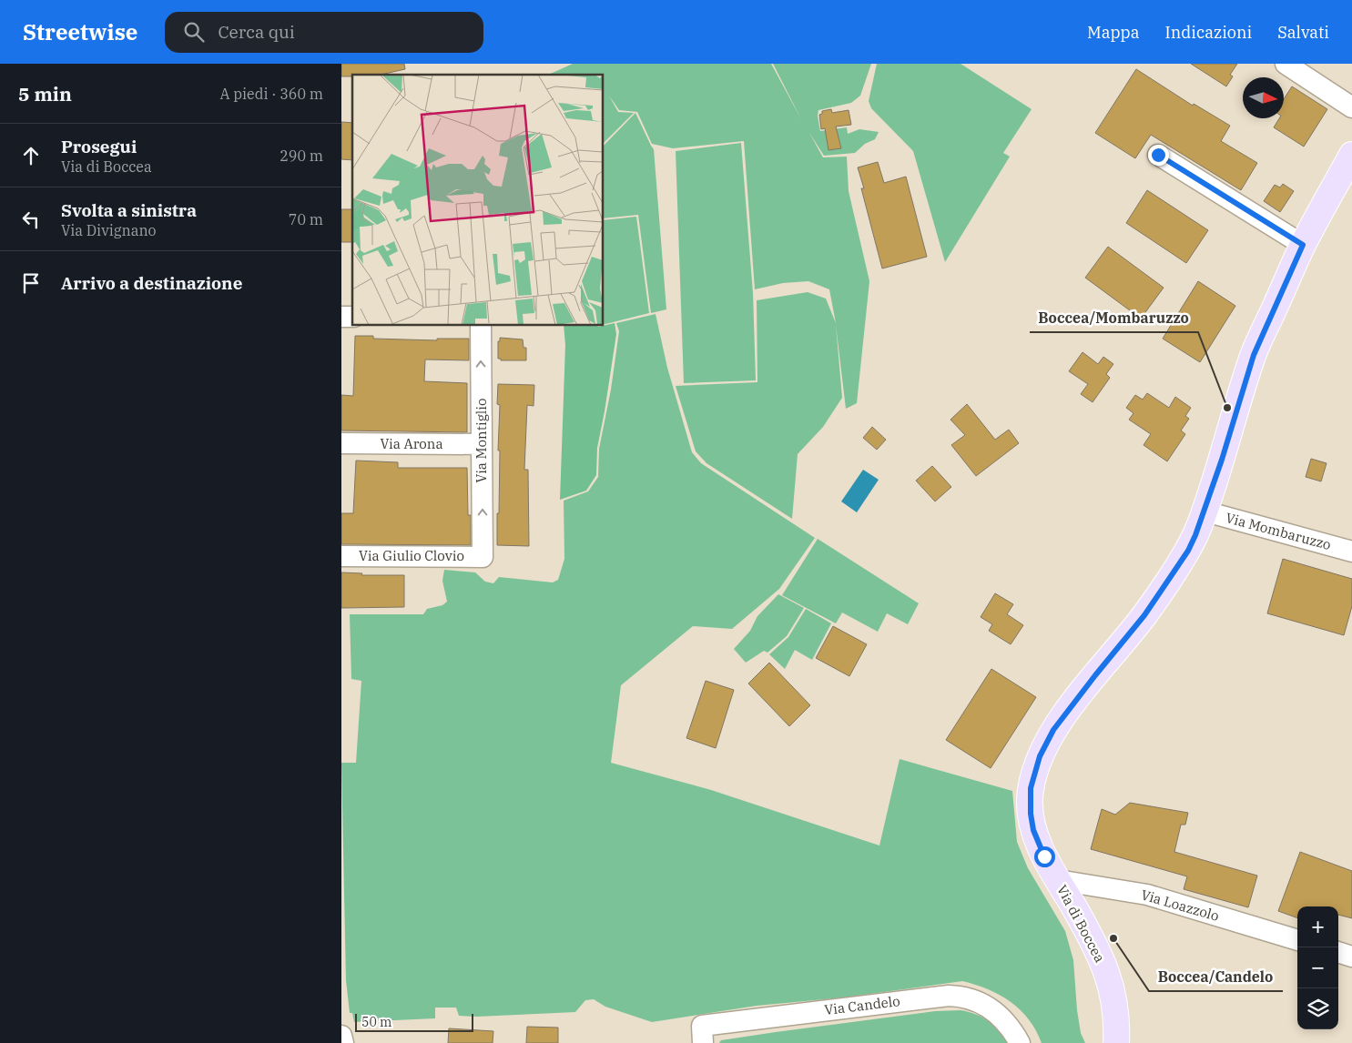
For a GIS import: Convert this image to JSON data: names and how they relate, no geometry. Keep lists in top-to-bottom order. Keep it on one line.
{"streets":{"main road":["Via di Boccea"],"street":["Via Montiglio","Via Arona","Via Mombaruzzo","Via Giulio Clovio","Via Loazzolo","Via Candelo"]},"crossings":[["Via Montiglio","Via Arona"],["Via Montiglio","Via Giulio Clovio"],["Via Mombaruzzo","Via di Boccea"],["Via Loazzolo","Via di Boccea"]],"one_way":["Via Montiglio"],"places":["Boccea/Mombaruzzo","Boccea/Candelo"],"scale_bar":"50 m","north":"right","page":{"header":"Streetwise","search":"Cerca qui","nav":["Mappa","Indicazioni","Salvati"],"heading":["5 min","A piedi · 360 m"],"list":[["Prosegui","Via di Boccea","290 m"],["Svolta a sinistra","Via Divignano","70 m"],"Arrivo a destinazione"],"map_buttons":["+","−"],"scale":"50 m"}}
